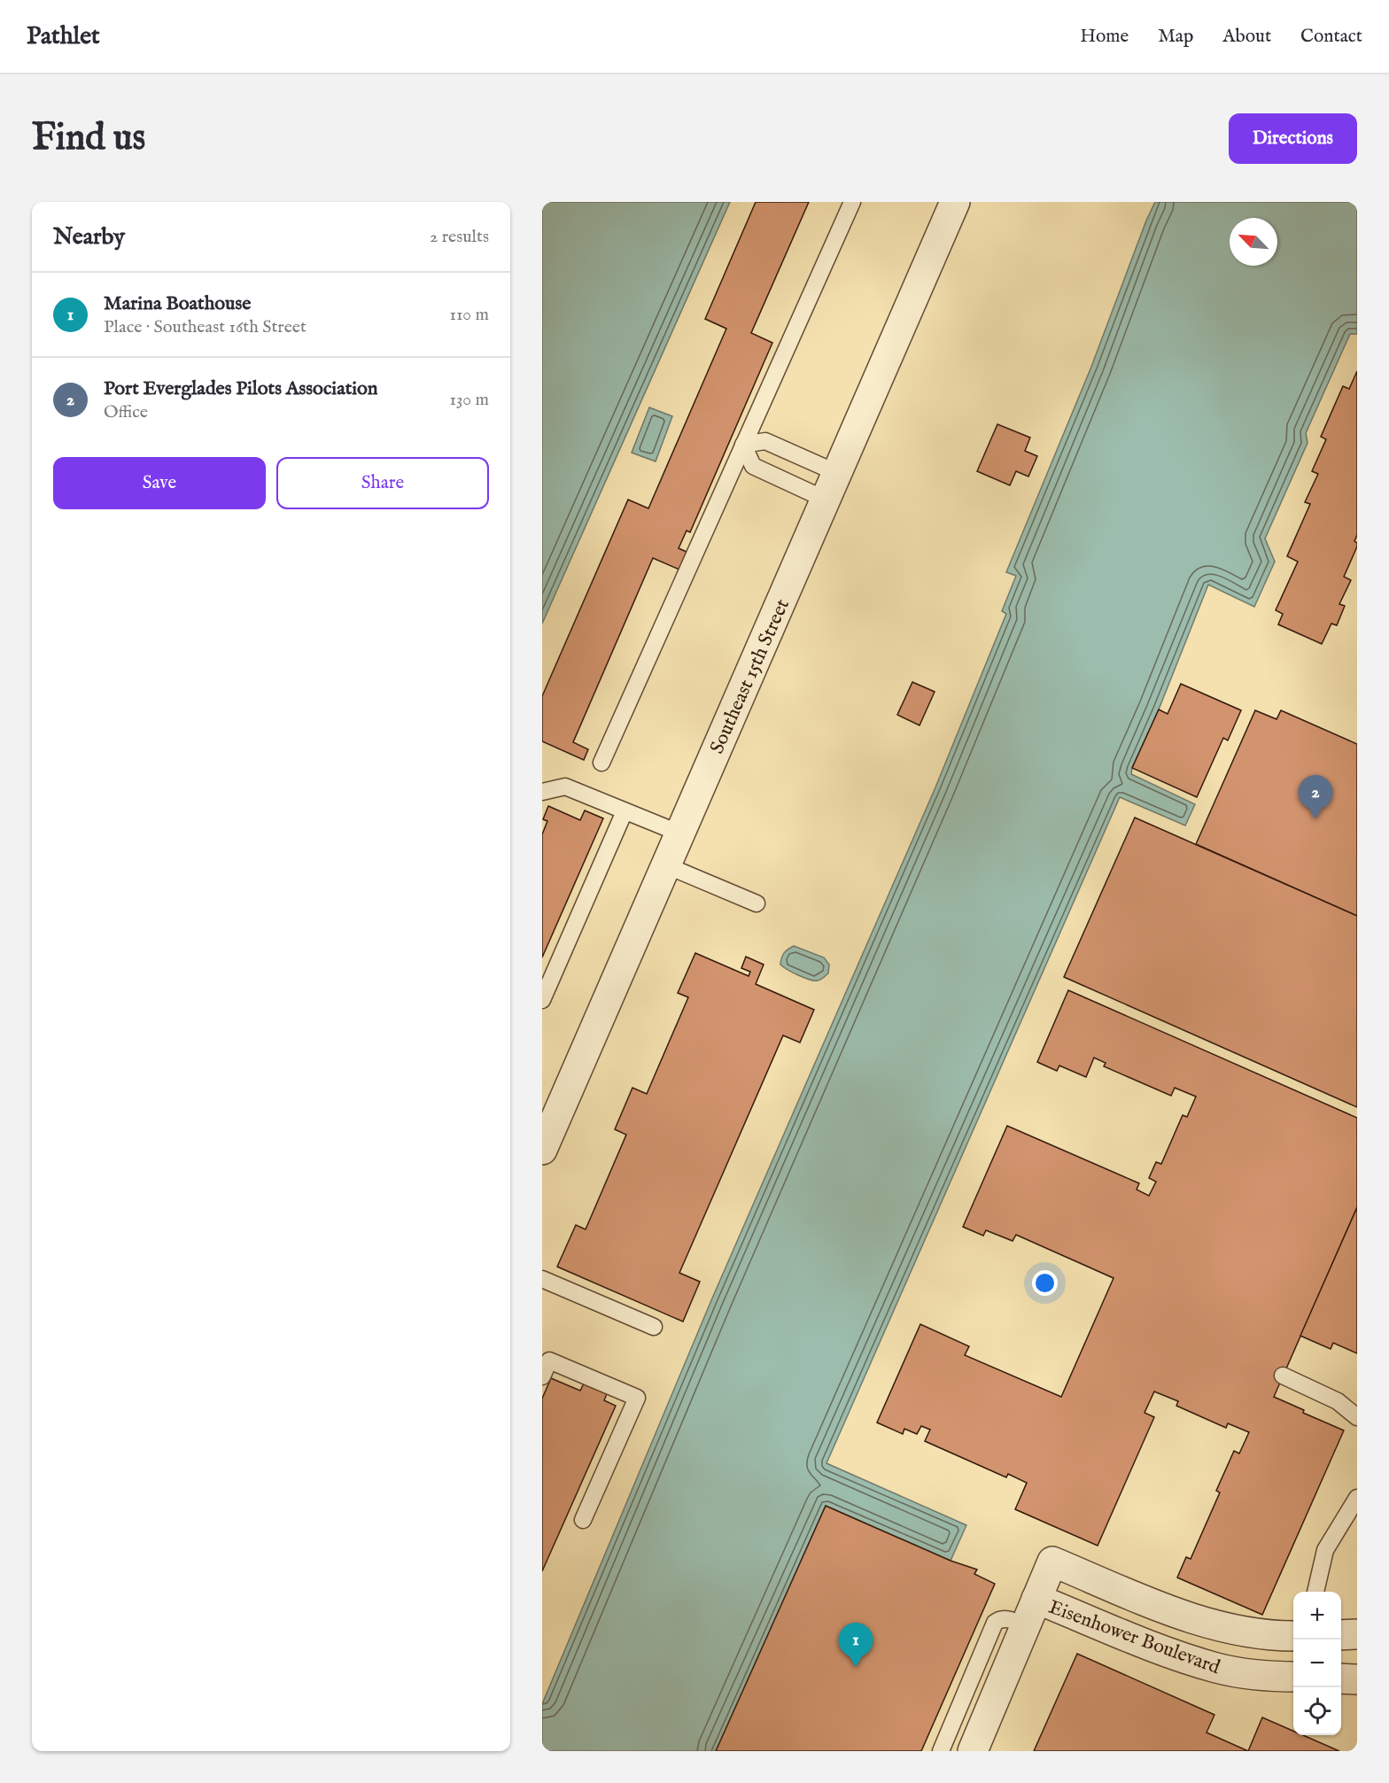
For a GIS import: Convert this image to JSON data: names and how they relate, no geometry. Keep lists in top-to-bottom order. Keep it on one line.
{"streets":{"street":["Southeast 15th Street","Eisenhower Boulevard"]},"north":"top left","page":{"header":"Pathlet","nav":["Home","Map","About","Contact"],"buttons":["Directions",["Save","Share"]],"title":"Find us","heading":["Nearby","2 results"],"list":[{"mark":"1","name":"Marina Boathouse","note":"Place · Southeast 16th Street","value":"110 m"},{"mark":"2","name":"Port Everglades Pilots Association","note":"Office","value":"130 m"}],"pins":["2","1"],"map_buttons":["+","−"]}}
